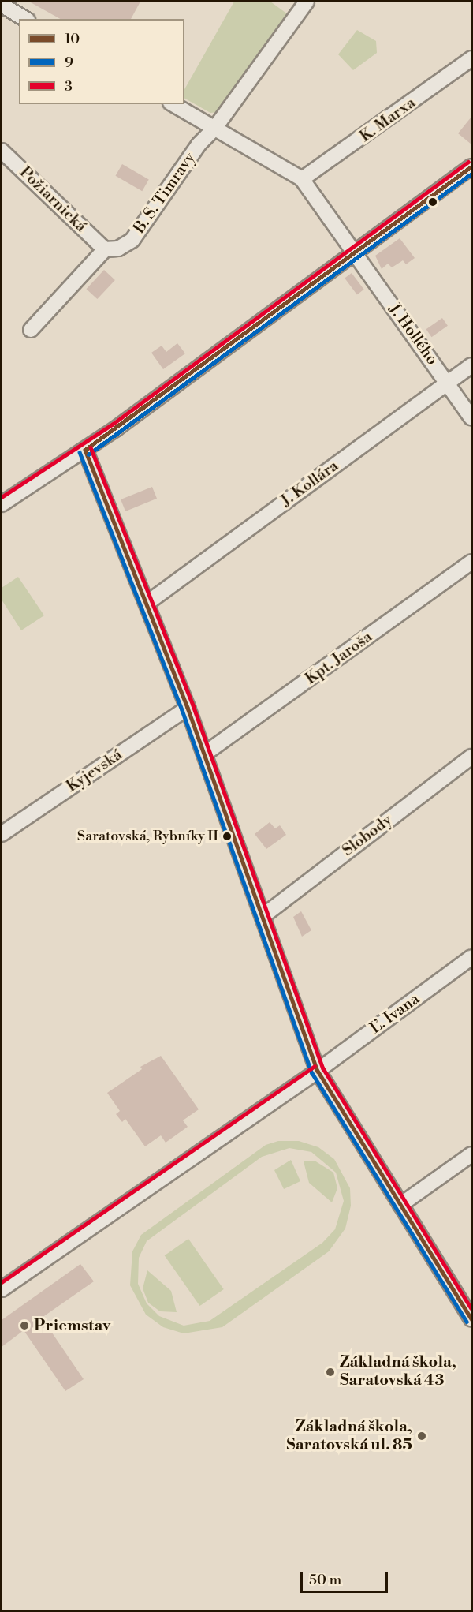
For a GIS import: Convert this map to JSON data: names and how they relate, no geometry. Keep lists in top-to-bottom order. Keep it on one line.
{"streets":{"street":["K. Marxa","B. S. Timravy","Požiarnická","J. Hollého","J. Kollára","Kpt. Jaroša","Kyjevská","Slobody","Ľ. Ivana"]},"crossings":[["B. S. Timravy","Požiarnická"],["J. Hollého","J. Kollára"]],"places":["Saratovská, Rybníky II","Priemstav","Základná škola, Saratovská 43","Základná škola, Saratovská ul. 85"],"lines":["transit line 3","transit line 10","transit line 9"],"legend":["10","9","3"],"scale_bar":"50 m"}
